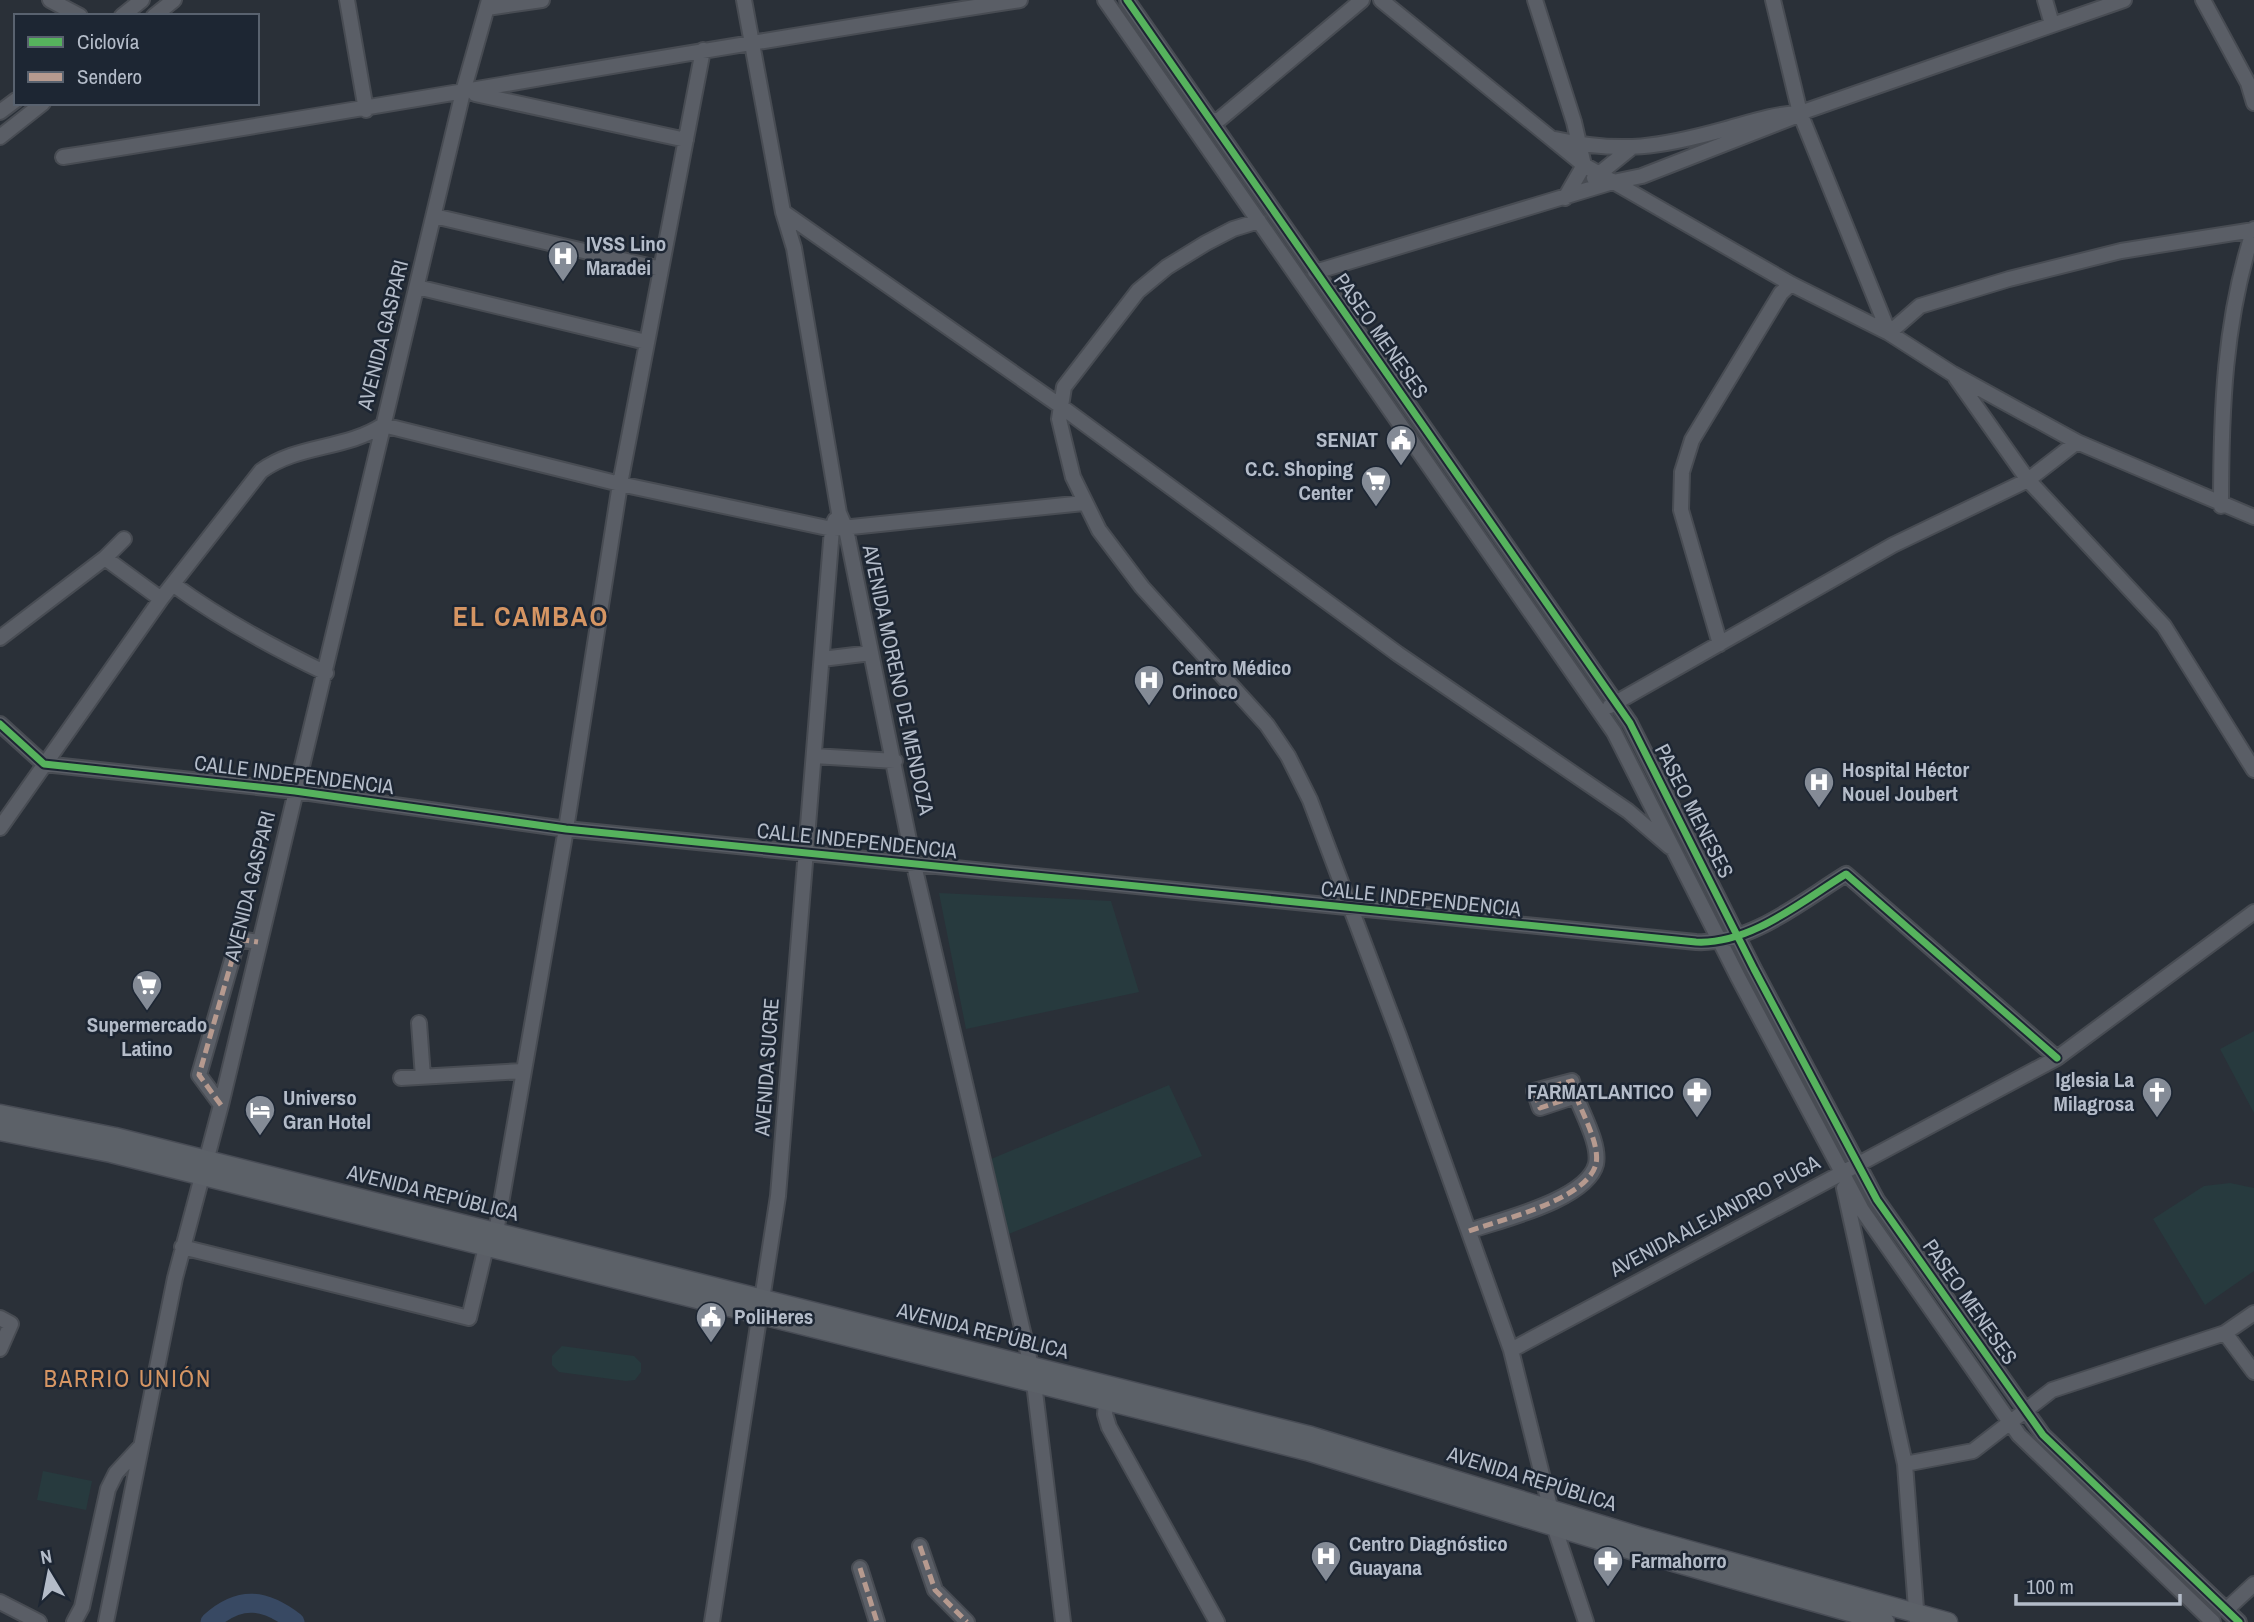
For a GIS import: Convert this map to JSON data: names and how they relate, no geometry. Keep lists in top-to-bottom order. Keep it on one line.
{"streets":{"main road":["AVENIDA REPÚBLICA"],"street":["AVENIDA GASPARI","PASEO MENESES","AVENIDA MORENO DE MENDOZA","CALLE INDEPENDENCIA","AVENIDA SUCRE","AVENIDA ALEJANDRO PUGA"]},"crossings":[["AVENIDA GASPARI","CALLE INDEPENDENCIA"],["AVENIDA GASPARI","AVENIDA REPÚBLICA"],["PASEO MENESES","CALLE INDEPENDENCIA"],["PASEO MENESES","AVENIDA ALEJANDRO PUGA"],["AVENIDA MORENO DE MENDOZA","CALLE INDEPENDENCIA"],["AVENIDA MORENO DE MENDOZA","AVENIDA SUCRE"],["AVENIDA MORENO DE MENDOZA","AVENIDA REPÚBLICA"],["CALLE INDEPENDENCIA","AVENIDA SUCRE"],["AVENIDA SUCRE","AVENIDA REPÚBLICA"]],"districts":["EL CAMBAO","BARRIO UNIÓN"],"places":{"hospital":["IVSS Lino Maradei","Centro Médico Orinoco","Hospital Héctor Nouel Joubert","Centro Diagnóstico Guayana"],"public building":["SENIAT","PoliHeres"],"supermarket":["C.C. Shoping Center","Supermercado Latino"],"pharmacy":["FARMATLANTICO","Farmahorro"],"church":["Iglesia La Milagrosa"],"hotel":["Universo Gran Hotel"]},"legend":["Ciclovía","Sendero"],"scale_bar":"100 m","north":"top"}
